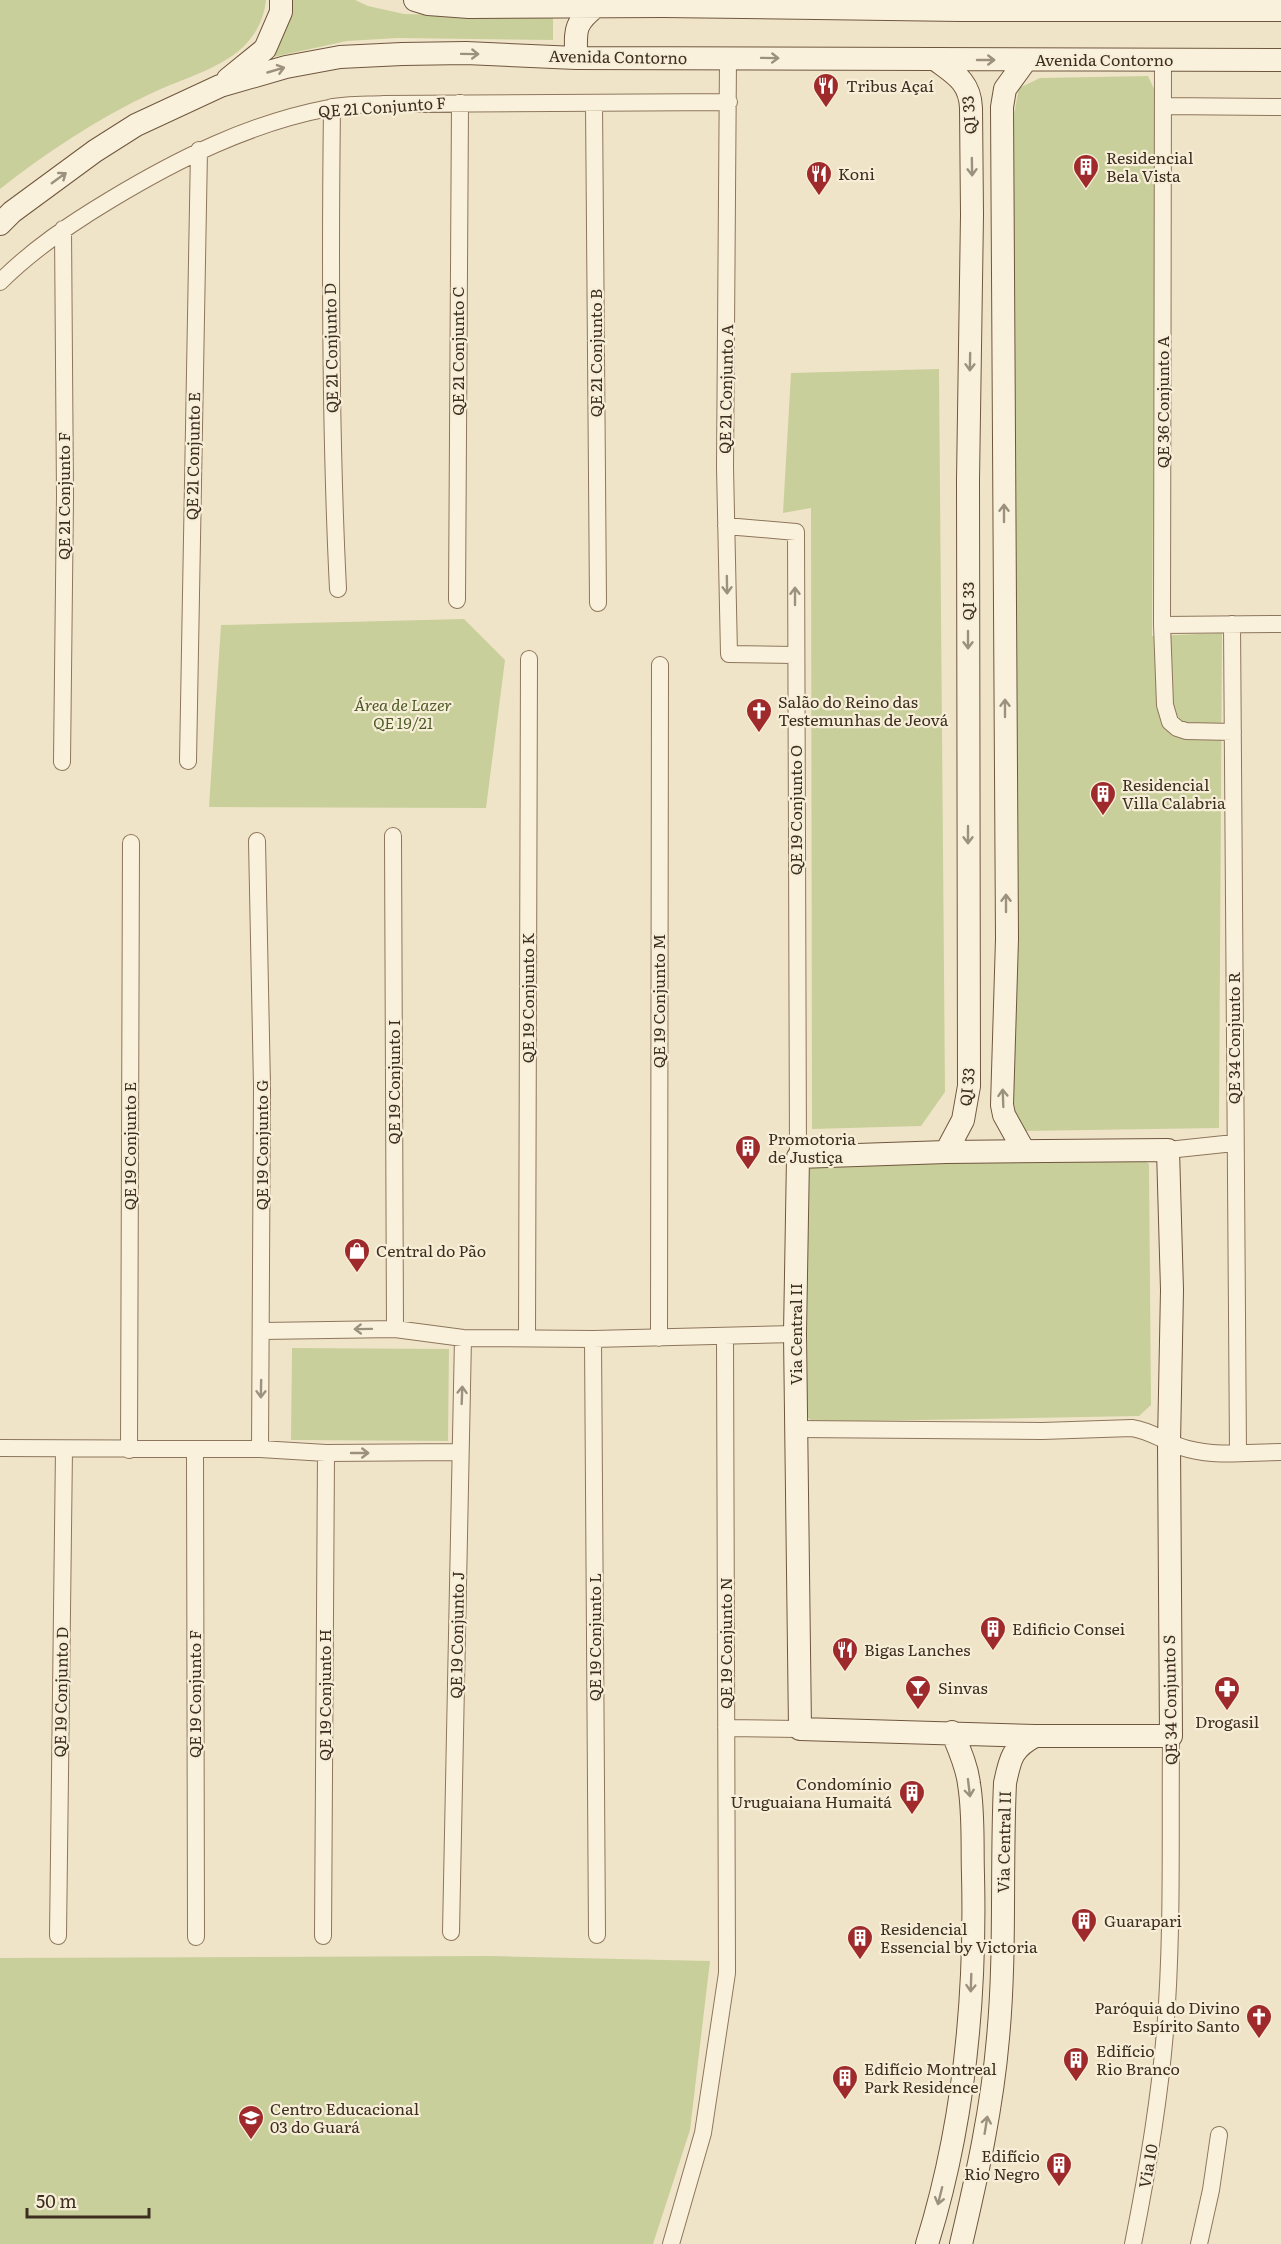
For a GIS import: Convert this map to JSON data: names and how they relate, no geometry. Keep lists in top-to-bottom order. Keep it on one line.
{"streets":{"street":["Avenida Contorno","QE 21 Conjunto F","QI 33","QE 21 Conjunto D","QE 21 Conjunto C","QE 21 Conjunto B","QE 21 Conjunto A","QE 36 Conjunto A","QE 21 Conjunto E","QE 19 Conjunto O","QE 19 Conjunto K","QE 19 Conjunto M","QE 34 Conjunto R","QE 19 Conjunto I","QE 19 Conjunto G","QE 19 Conjunto E","Via Central II","QE 19 Conjunto J","QE 19 Conjunto L","QE 19 Conjunto N","QE 19 Conjunto D","QE 19 Conjunto F","QE 19 Conjunto H","QE 34 Conjunto S","Via 10"]},"crossings":[["Avenida Contorno","QI 33"],["Avenida Contorno","QE 21 Conjunto A"],["Avenida Contorno","QE 36 Conjunto A"],["QE 21 Conjunto F","QE 21 Conjunto D"],["QE 21 Conjunto F","QE 21 Conjunto C"],["QE 21 Conjunto F","QE 21 Conjunto B"],["QE 21 Conjunto F","QE 21 Conjunto A"],["QE 21 Conjunto F","QE 21 Conjunto E"],["QE 21 Conjunto A","QE 19 Conjunto O"],["QE 36 Conjunto A","QE 34 Conjunto R"],["QE 19 Conjunto O","Via Central II"],["QE 34 Conjunto S","Via 10"]],"parks":["Área de Lazer QE 19/21"],"places":{"restaurant":["Tribus Açaí","Koni","Bigas Lanches"],"building":["Residencial Bela Vista","Residencial Villa Calabria","Promotoria de Justiça","Edificio Consei","Condomínio Uruguaiana Humaitá","Guarapari","Residencial Essencial by Victoria","Edifício Rio Branco","Edifício Montreal Park Residence","Edifício Rio Negro"],"church":["Salão do Reino das Testemunhas de Jeová","Paróquia do Divino Espírito Santo"],"shop":["Central do Pão"],"bar":["Sinvas"],"pharmacy":["Drogasil"],"school or university":["Centro Educacional 03 do Guará"]},"scale_bar":"50 m"}
